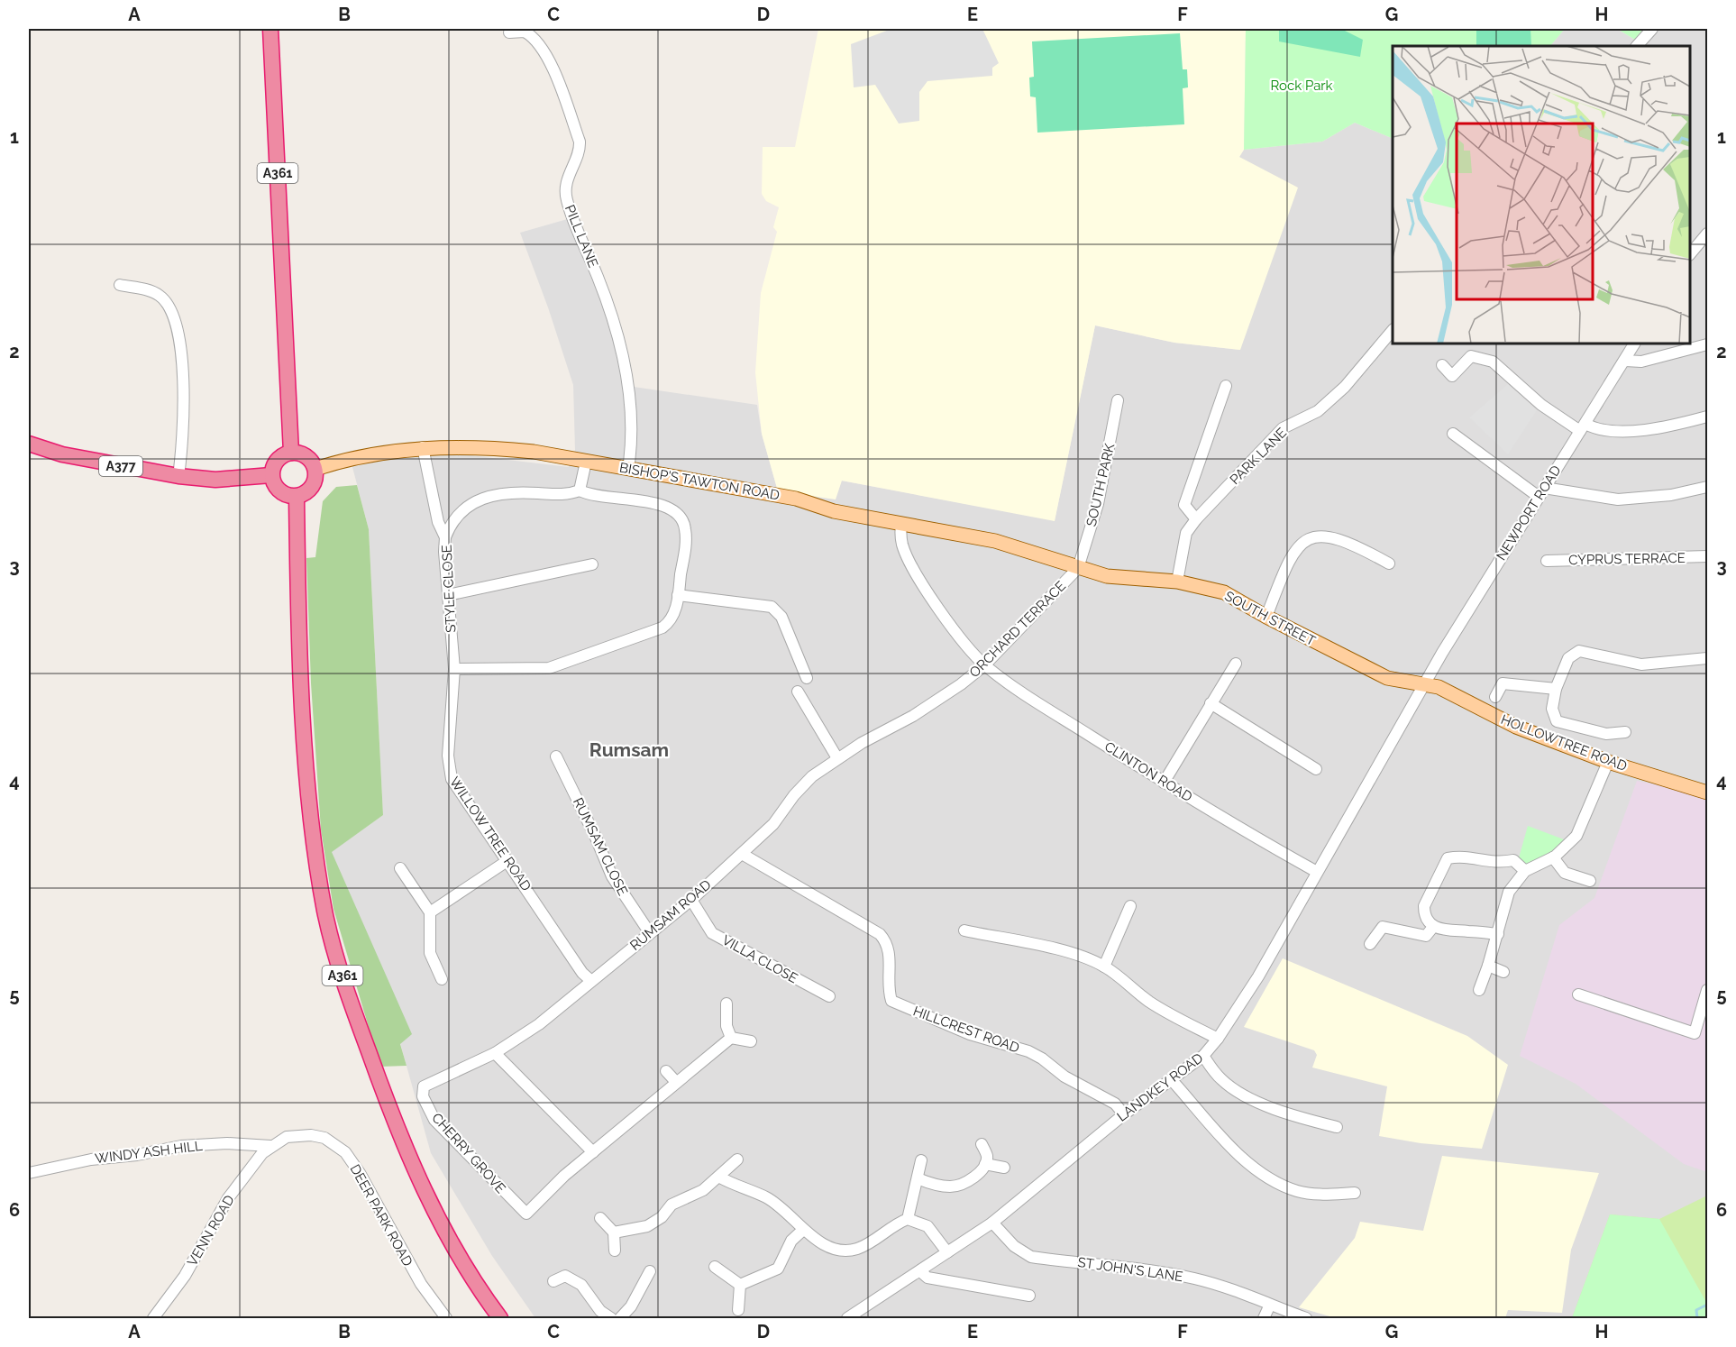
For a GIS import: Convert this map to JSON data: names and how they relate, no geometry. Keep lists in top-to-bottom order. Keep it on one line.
{"streets":{"highway":["A361","A377"],"main road":["BISHOP'S TAWTON ROAD","SOUTH STREET","HOLLOWTREE ROAD"],"street":["PILL LANE","PARK LANE","SOUTH PARK","NEWPORT ROAD","CYPRUS TERRACE","STYLE CLOSE","ORCHARD TERRACE","CLINTON ROAD","WILLOW TREE ROAD","RUMSAM CLOSE","RUMSAM ROAD","VILLA CLOSE","HILLCREST ROAD","LANDKEY ROAD","WINDY ASH HILL","CHERRY GROVE","DEER PARK ROAD","VENN ROAD","ST JOHN'S LANE"]},"crossings":[["A361","A377"],["A361","BISHOP'S TAWTON ROAD"],["PILL LANE","BISHOP'S TAWTON ROAD"],["PARK LANE","SOUTH STREET"],["A377","BISHOP'S TAWTON ROAD"],["BISHOP'S TAWTON ROAD","SOUTH PARK"],["BISHOP'S TAWTON ROAD","STYLE CLOSE"],["BISHOP'S TAWTON ROAD","SOUTH STREET"],["BISHOP'S TAWTON ROAD","ORCHARD TERRACE"],["BISHOP'S TAWTON ROAD","CLINTON ROAD"],["SOUTH PARK","SOUTH STREET"],["SOUTH PARK","ORCHARD TERRACE"],["NEWPORT ROAD","SOUTH STREET"],["NEWPORT ROAD","HOLLOWTREE ROAD"],["NEWPORT ROAD","LANDKEY ROAD"],["STYLE CLOSE","WILLOW TREE ROAD"],["SOUTH STREET","ORCHARD TERRACE"],["SOUTH STREET","HOLLOWTREE ROAD"],["SOUTH STREET","LANDKEY ROAD"],["ORCHARD TERRACE","CLINTON ROAD"],["ORCHARD TERRACE","RUMSAM ROAD"],["HOLLOWTREE ROAD","LANDKEY ROAD"],["CLINTON ROAD","LANDKEY ROAD"],["WILLOW TREE ROAD","RUMSAM ROAD"],["RUMSAM CLOSE","RUMSAM ROAD"],["RUMSAM ROAD","VILLA CLOSE"],["RUMSAM ROAD","HILLCREST ROAD"],["RUMSAM ROAD","CHERRY GROVE"],["HILLCREST ROAD","LANDKEY ROAD"],["LANDKEY ROAD","ST JOHN'S LANE"],["WINDY ASH HILL","DEER PARK ROAD"],["WINDY ASH HILL","VENN ROAD"],["DEER PARK ROAD","VENN ROAD"]],"districts":["Rumsam"],"parks":["Rock Park"],"grid":{"columns":["A","B","C","D","E","F","G","H"],"rows":["1","2","3","4","5","6"]}}
